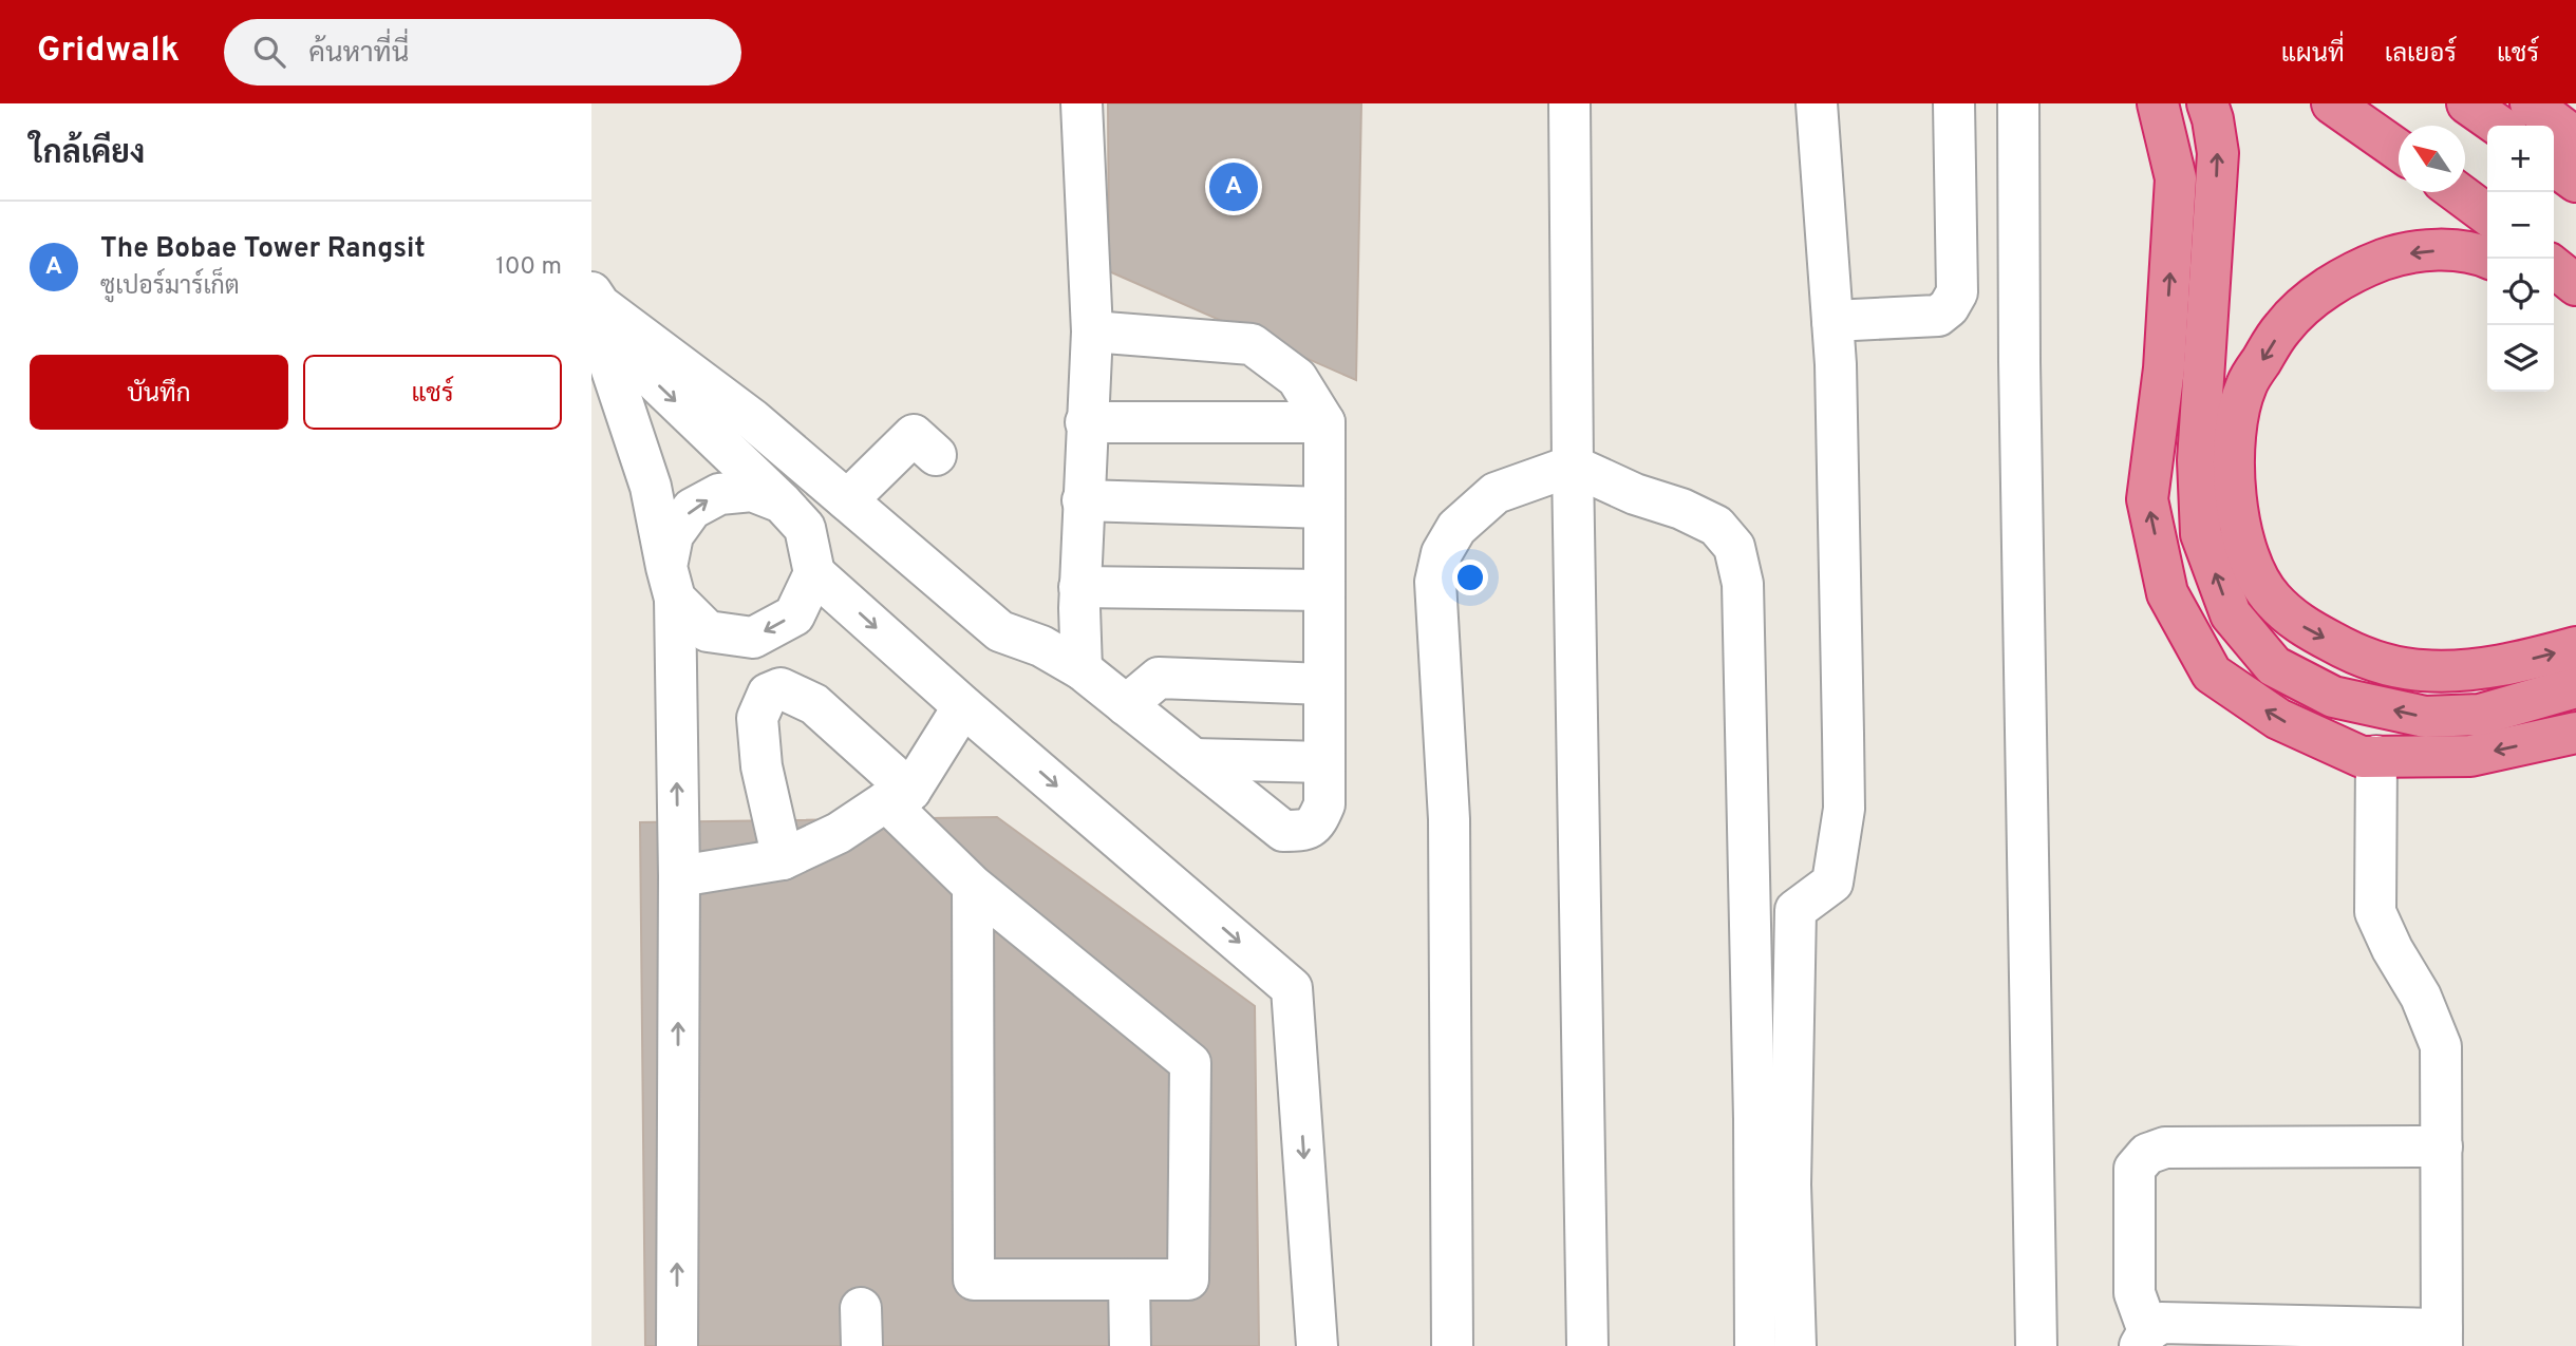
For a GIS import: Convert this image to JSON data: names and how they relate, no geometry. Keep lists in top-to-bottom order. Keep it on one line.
{"north":"top left","page":{"header":"Gridwalk","search":"ค้นหาที่นี่","nav":["แผนที่","เลเยอร์","แชร์"],"heading":"ใกล้เคียง","map_buttons":["+","−"],"pins":"A","list":[{"mark":"A","name":"The Bobae Tower Rangsit","note":"ซูเปอร์มาร์เก็ต","value":"100 m"}],"buttons":["บันทึก","แชร์"]}}
